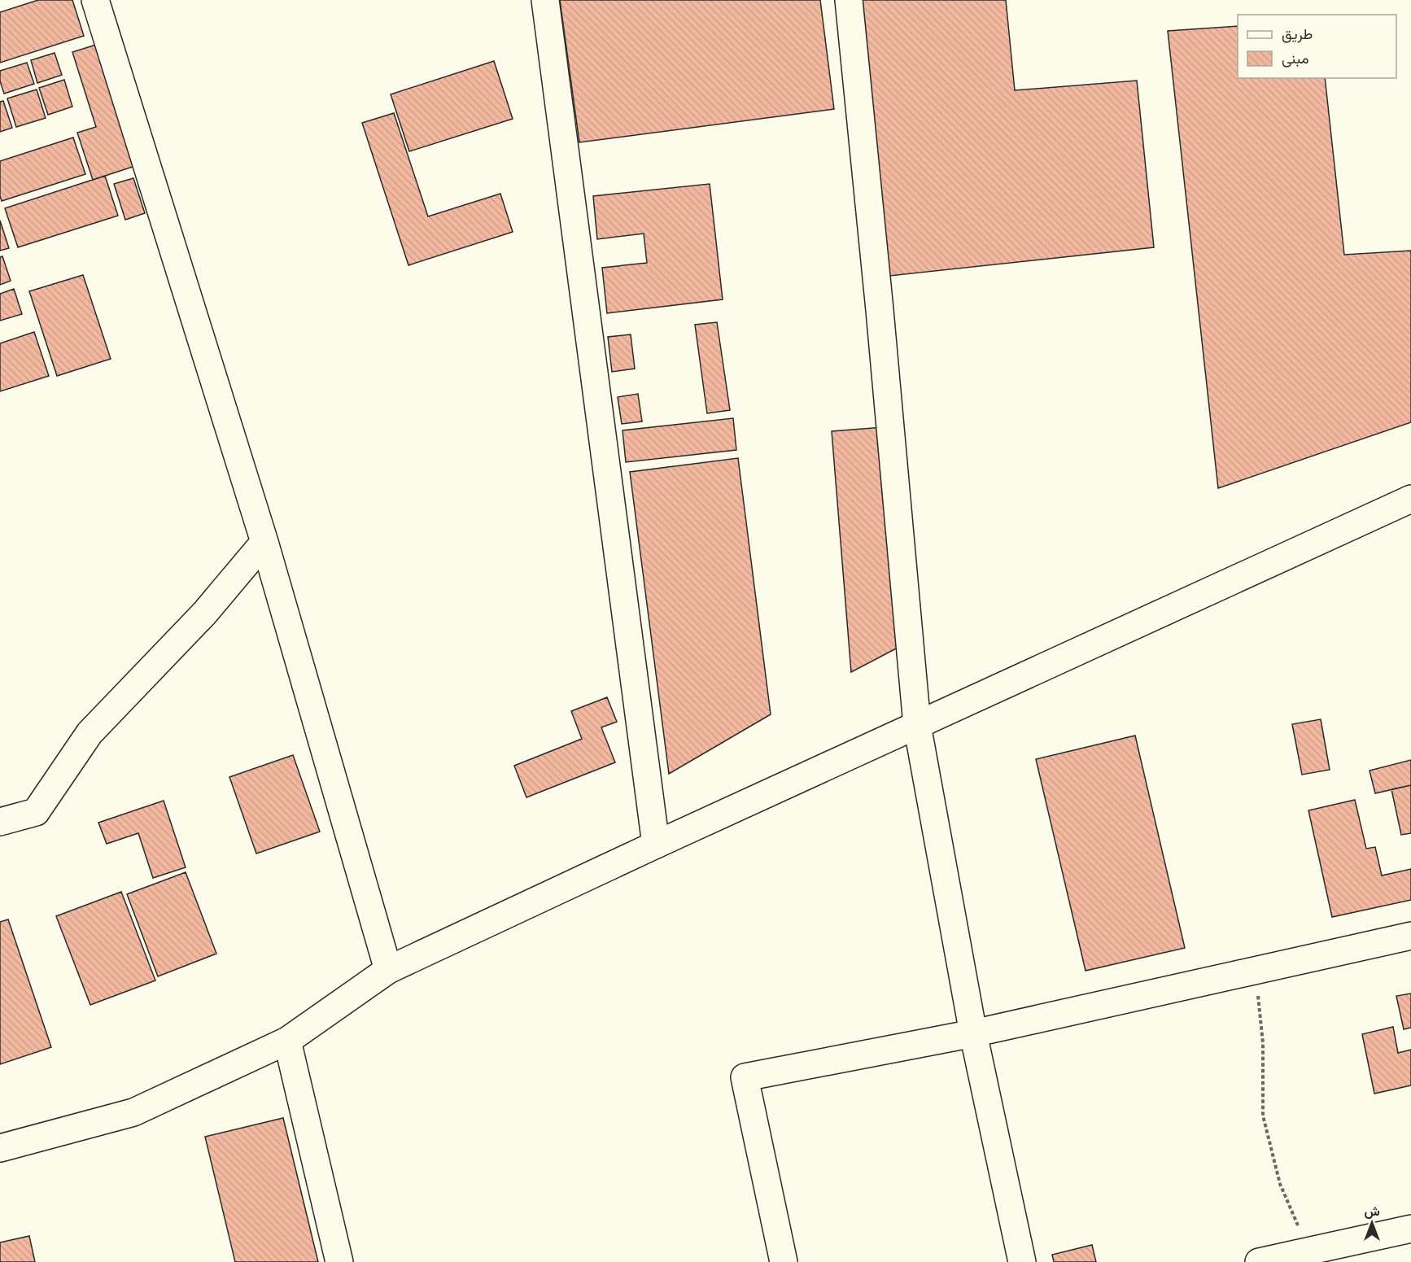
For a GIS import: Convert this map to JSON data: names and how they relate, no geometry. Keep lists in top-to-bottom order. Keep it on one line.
{"legend":["طريق","مبنى"],"north":"top"}
